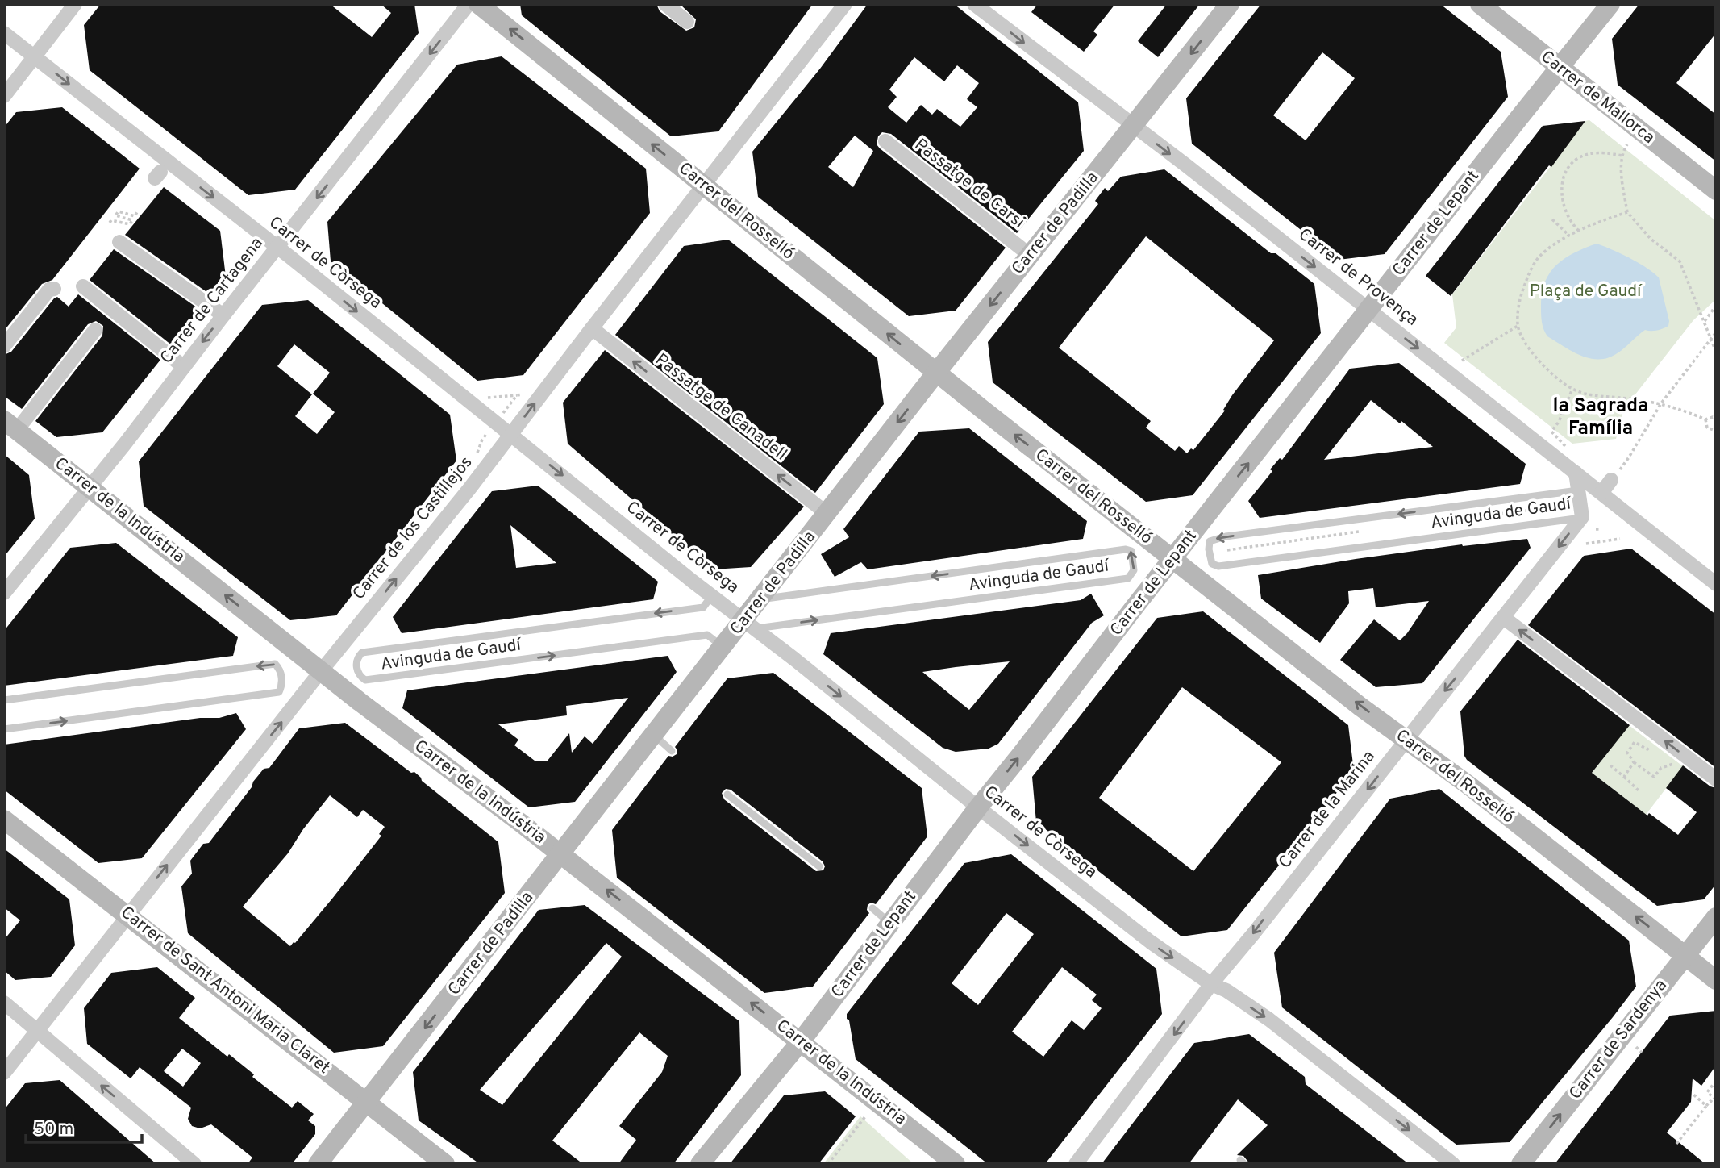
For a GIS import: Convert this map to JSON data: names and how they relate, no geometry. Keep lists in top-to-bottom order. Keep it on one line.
{"streets":{"main road":["Carrer de Mallorca","Carrer del Rosselló","Carrer de Padilla","Carrer de Lepant","Carrer de la Indústria","Carrer de Sant Antoni Maria Claret","Carrer de Sardenya"],"street":["Passatge de Carsi","Carrer de Còrsega","Carrer de Provença","Carrer de Cartagena","Passatge de Canadell","Carrer de los Castillejos","Carrer de la Marina"],"lane":["Avinguda de Gaudí"]},"crossings":[["Carrer de Mallorca","Carrer de Lepant"],["Passatge de Carsi","Carrer de Padilla"],["Carrer del Rosselló","Carrer de Padilla"],["Carrer del Rosselló","Carrer de Lepant"],["Carrer del Rosselló","Carrer de los Castillejos"],["Carrer del Rosselló","Carrer de la Marina"],["Carrer del Rosselló","Carrer de Sardenya"],["Carrer de Padilla","Carrer de Còrsega"],["Carrer de Padilla","Carrer de Provença"],["Carrer de Padilla","Passatge de Canadell"],["Carrer de Padilla","Carrer de la Indústria"],["Carrer de Padilla","Avinguda de Gaudí"],["Carrer de Padilla","Carrer de Sant Antoni Maria Claret"],["Carrer de Lepant","Carrer de Còrsega"],["Carrer de Lepant","Carrer de Provença"],["Carrer de Lepant","Carrer de la Indústria"],["Carrer de Còrsega","Carrer de Cartagena"],["Carrer de Còrsega","Avinguda de Gaudí"],["Carrer de Còrsega","Carrer de los Castillejos"],["Carrer de Còrsega","Carrer de la Marina"],["Carrer de Cartagena","Carrer de la Indústria"],["Passatge de Canadell","Carrer de los Castillejos"],["Carrer de la Indústria","Carrer de los Castillejos"],["Avinguda de Gaudí","Carrer de la Marina"],["Carrer de los Castillejos","Carrer de Sant Antoni Maria Claret"]],"one_way":["Carrer del Rosselló","Carrer de Padilla","Carrer de Lepant","Carrer de Còrsega","Carrer de Provença","Carrer de Cartagena","Passatge de Canadell","Carrer de la Indústria","Carrer de los Castillejos","Carrer de la Marina","Carrer de Sardenya"],"districts":["la Sagrada Família"],"parks":["Plaça de Gaudí"],"scale_bar":"50 m"}
